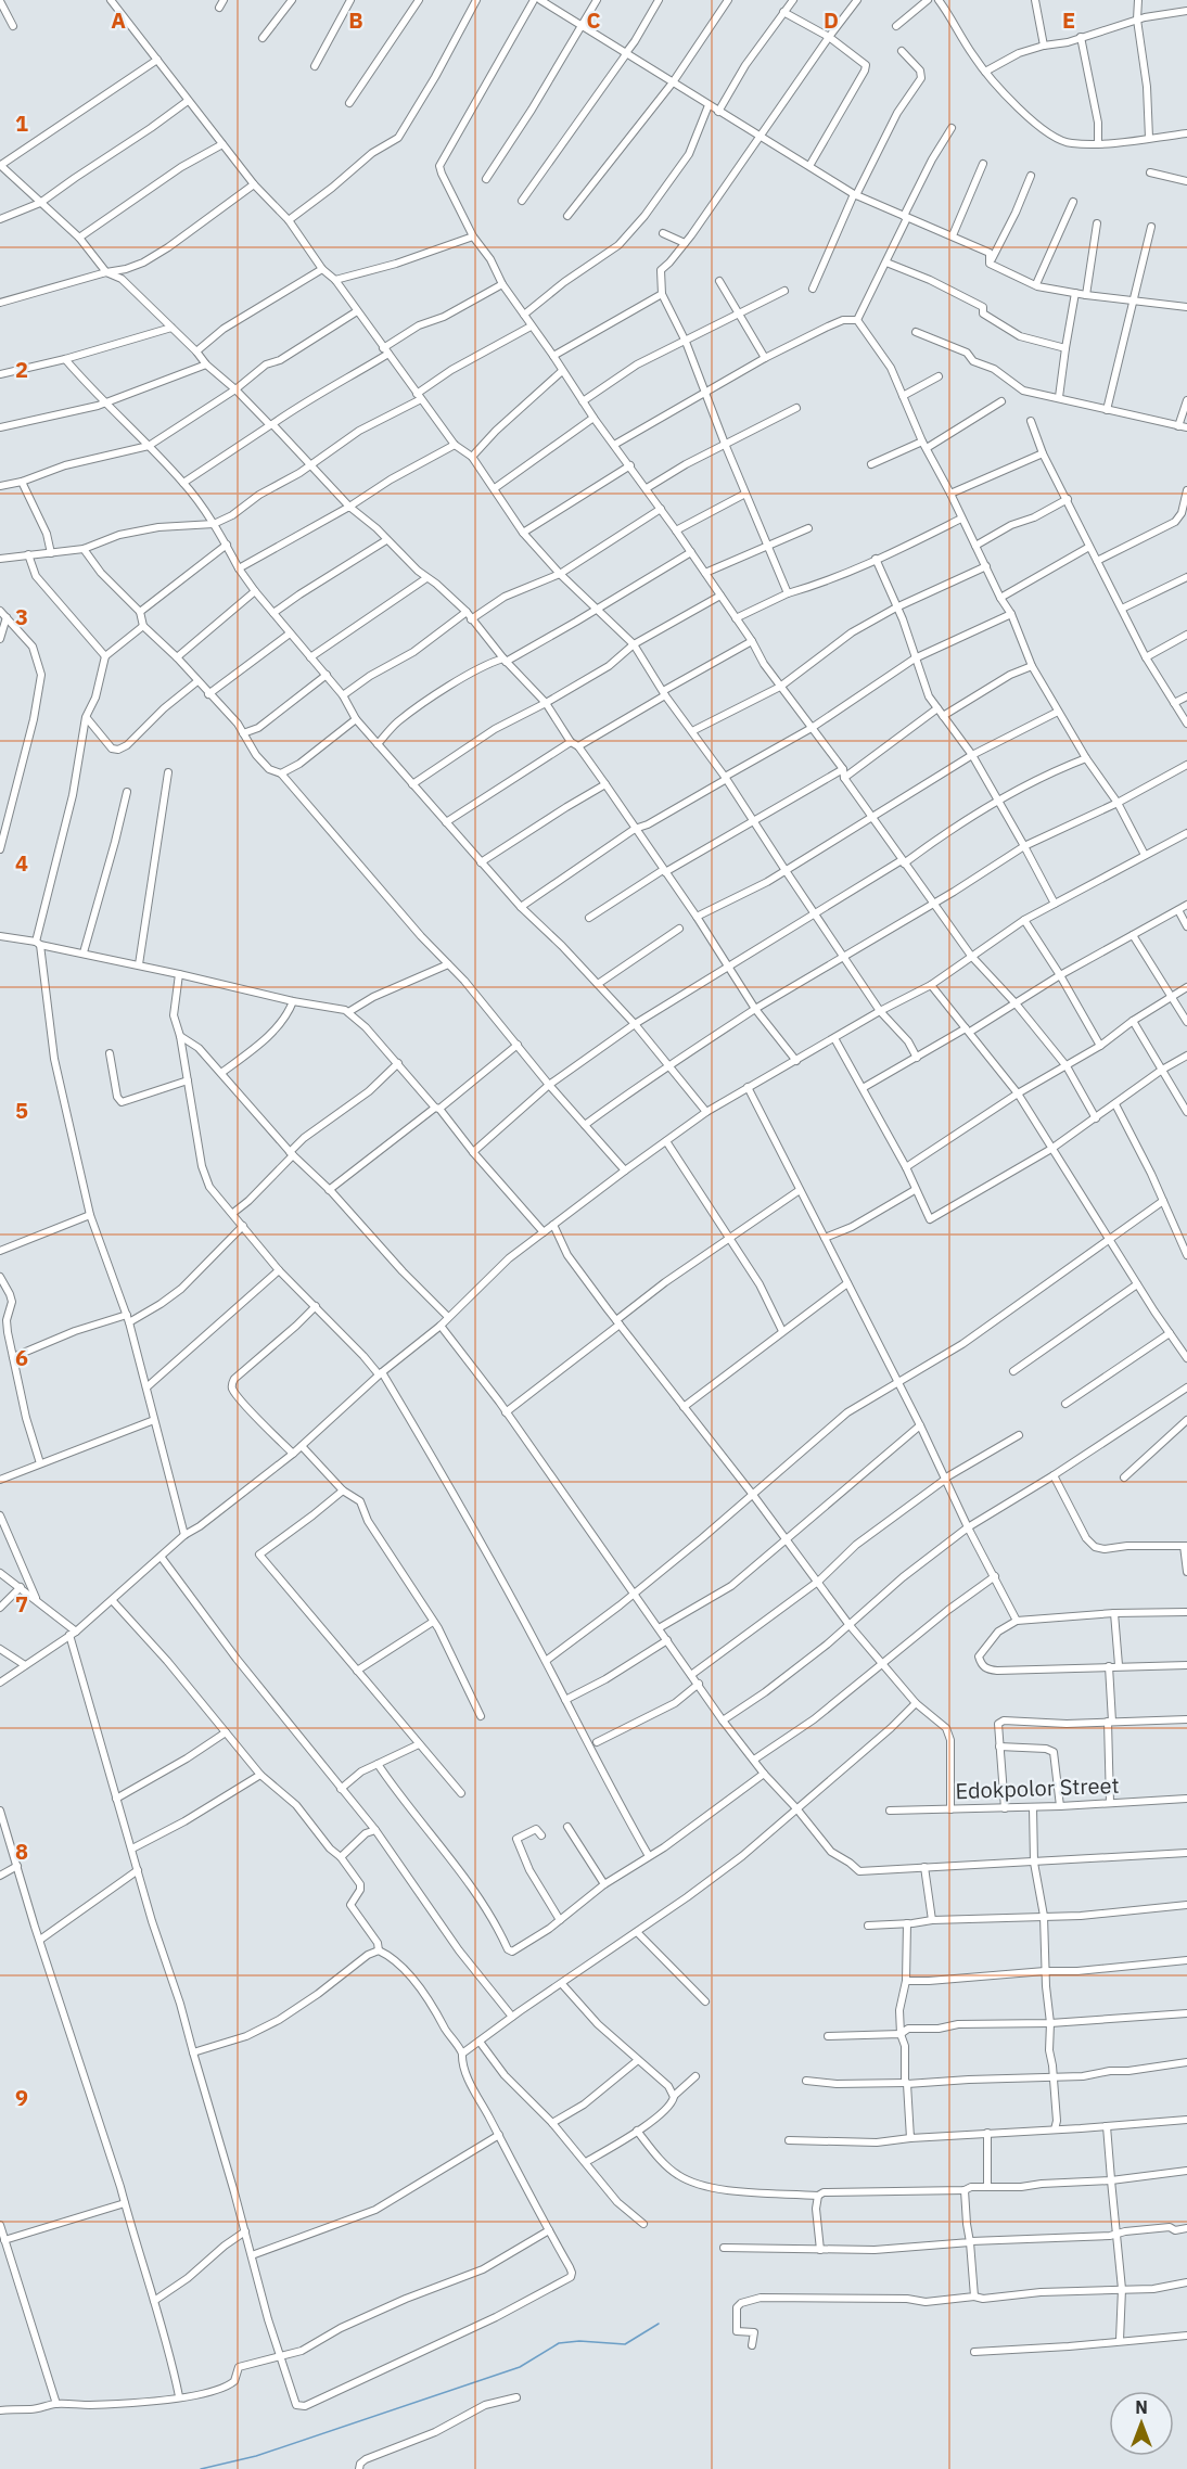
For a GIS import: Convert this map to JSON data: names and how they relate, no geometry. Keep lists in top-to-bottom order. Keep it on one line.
{"streets":{"street":["Edokpolor Street"]},"north":"top","grid":{"columns":["A","B","C","D","E"],"rows":["1","2","3","4","5","6","7","8","9"]}}
